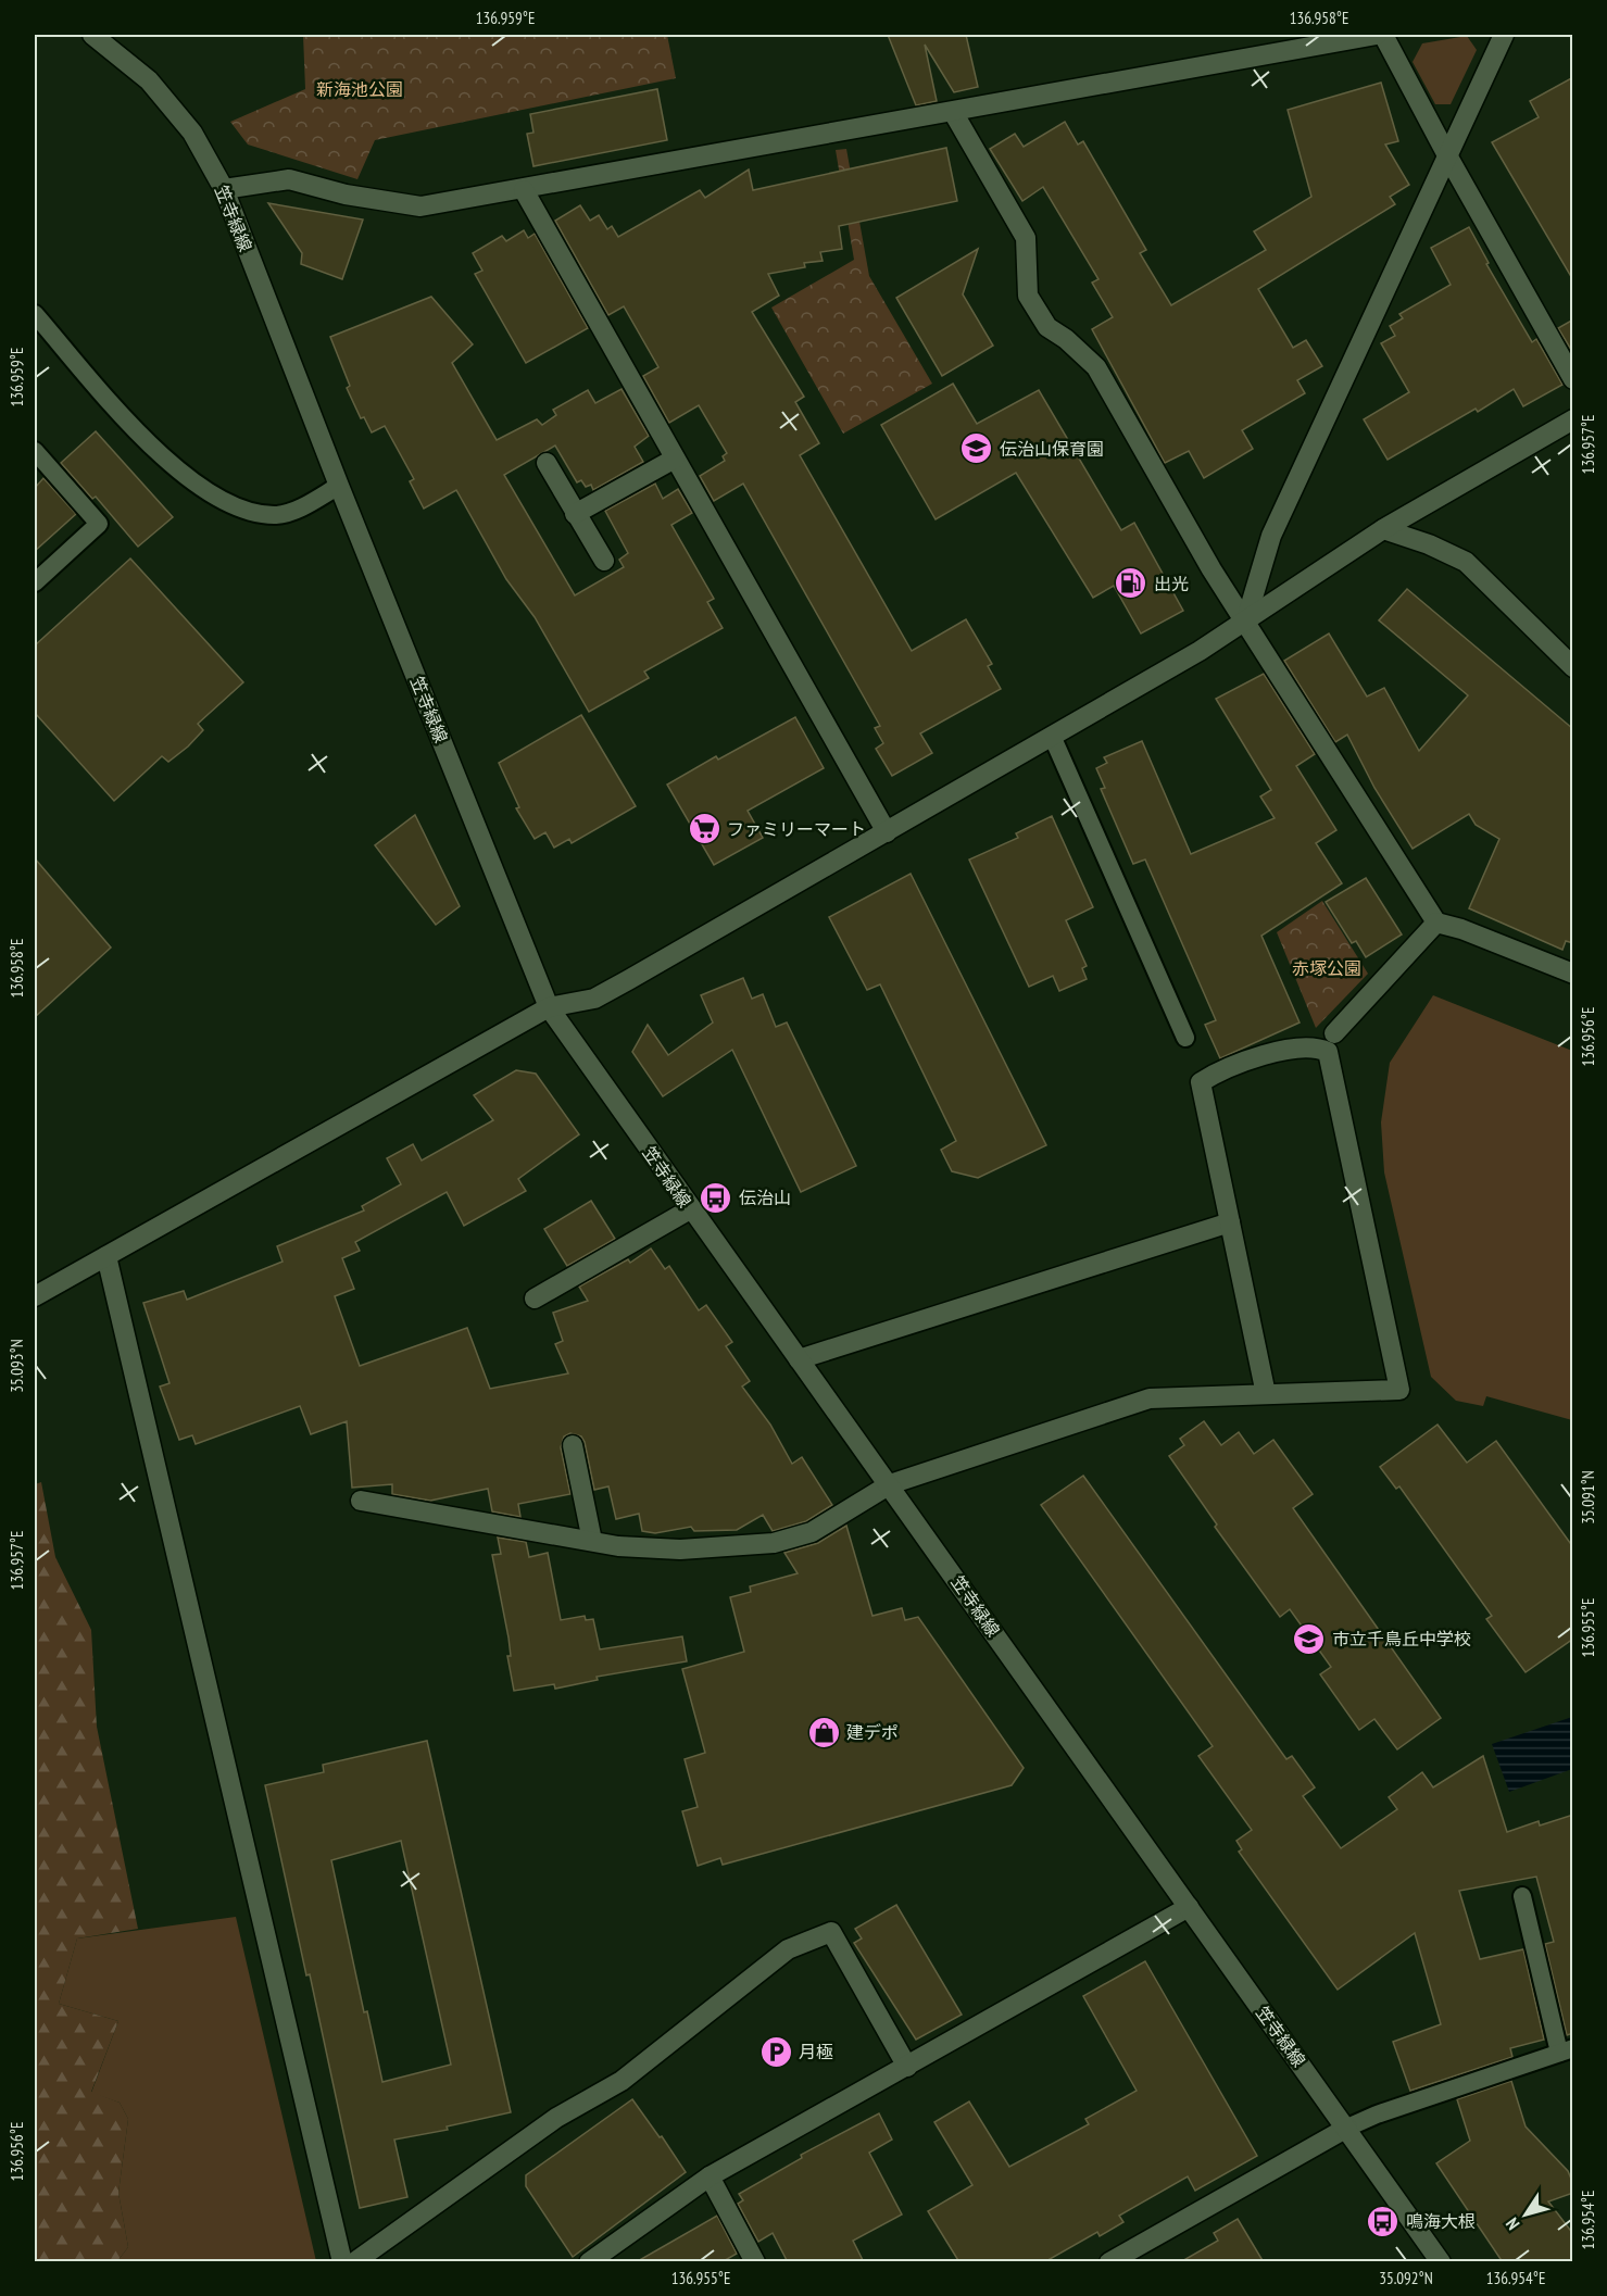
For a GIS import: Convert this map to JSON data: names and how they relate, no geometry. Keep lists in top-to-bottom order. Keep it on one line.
{"streets":{"street":["笠寺緑線"]},"parks":["新海池公園","赤塚公園"],"places":{"school or university":["伝治山保育園","市立千鳥丘中学校"],"fuel station":["出光"],"supermarket":["ファミリーマート"],"bus stop":["伝治山","鳴海大根"],"shop":["建デポ"],"parking":["月極"]},"north":"bottom left","coordinates":["136.959°E","136.958°E","136.957°E","136.956°E","35.093°N","35.091°N","136.955°E","136.954°E","35.092°N"]}
